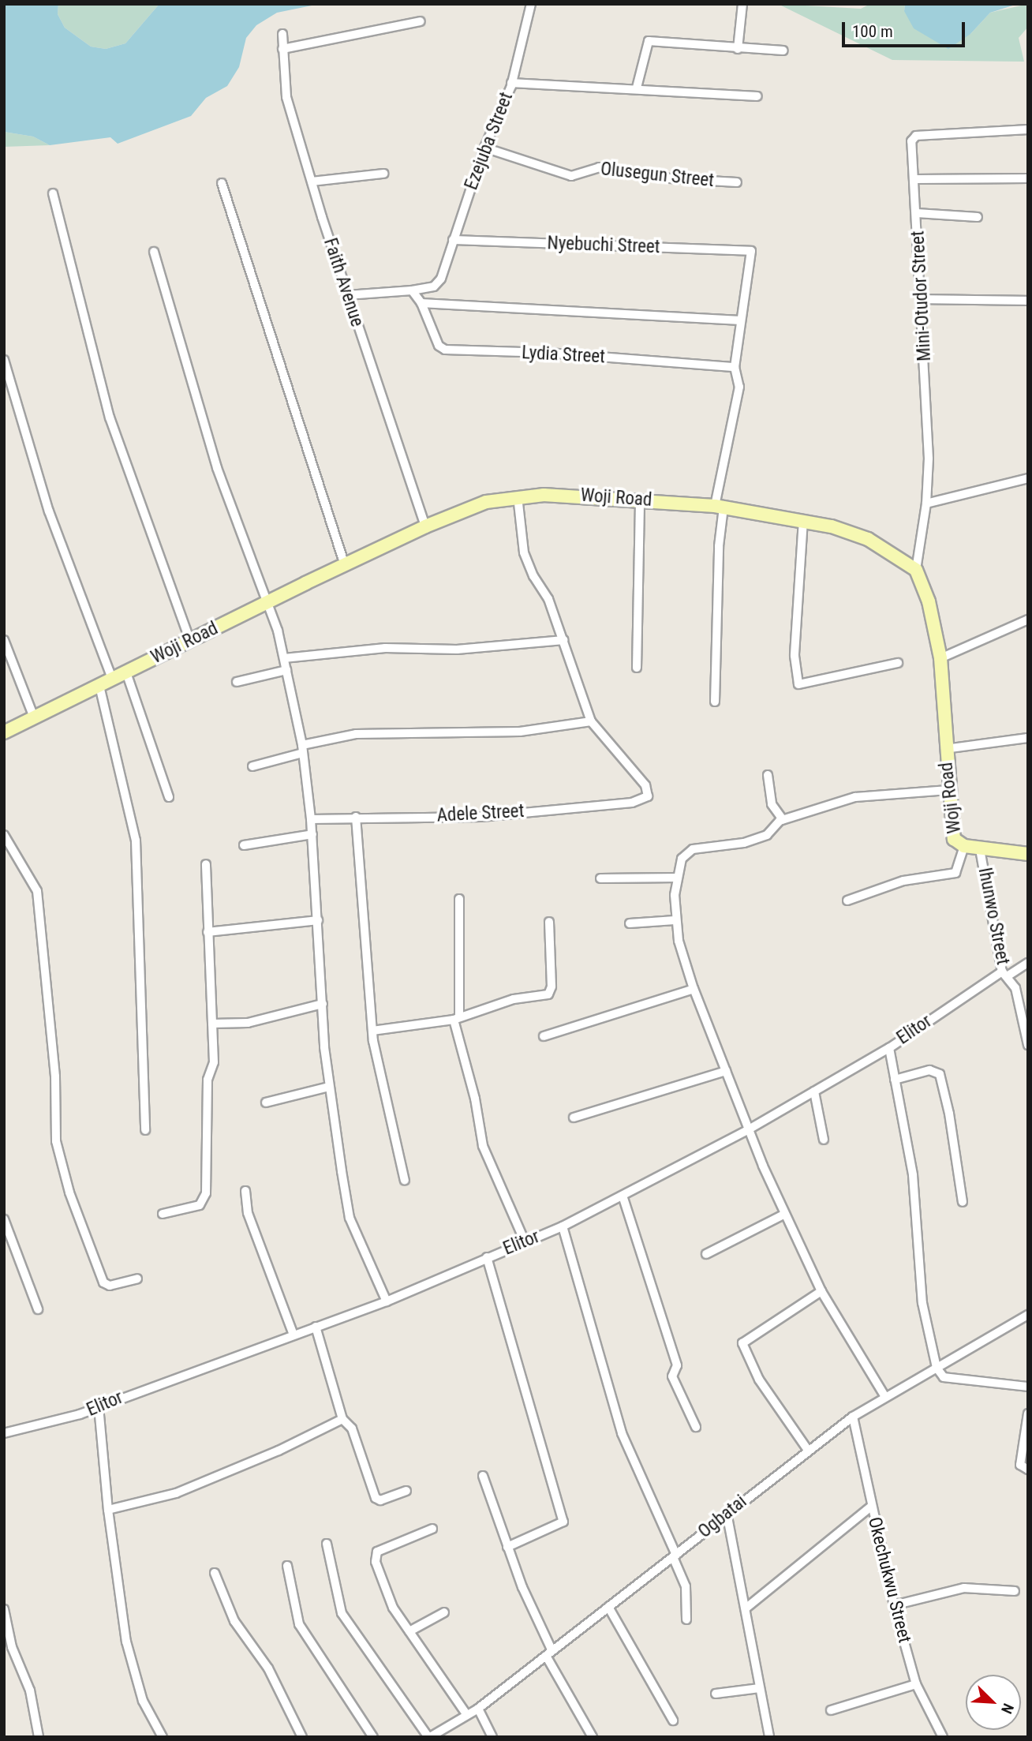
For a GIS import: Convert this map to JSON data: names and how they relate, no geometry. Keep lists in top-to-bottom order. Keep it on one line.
{"streets":{"main road":["Woji Road"],"street":["Ezejuba Street","Olusegun Street","Nyebuchi Street","Faith Avenue","Mini-Otudor Street","Lydia Street","Adele Street","Ihunwo Street","Elitor","Ogbatai","Okechukwu Street"]},"crossings":[["Ezejuba Street","Olusegun Street"],["Ezejuba Street","Nyebuchi Street"],["Ezejuba Street","Faith Avenue"],["Ezejuba Street","Lydia Street"],["Faith Avenue","Woji Road"],["Mini-Otudor Street","Woji Road"],["Woji Road","Ihunwo Street"],["Ihunwo Street","Elitor"],["Ogbatai","Okechukwu Street"]],"scale_bar":"100 m","north":"bottom right"}
